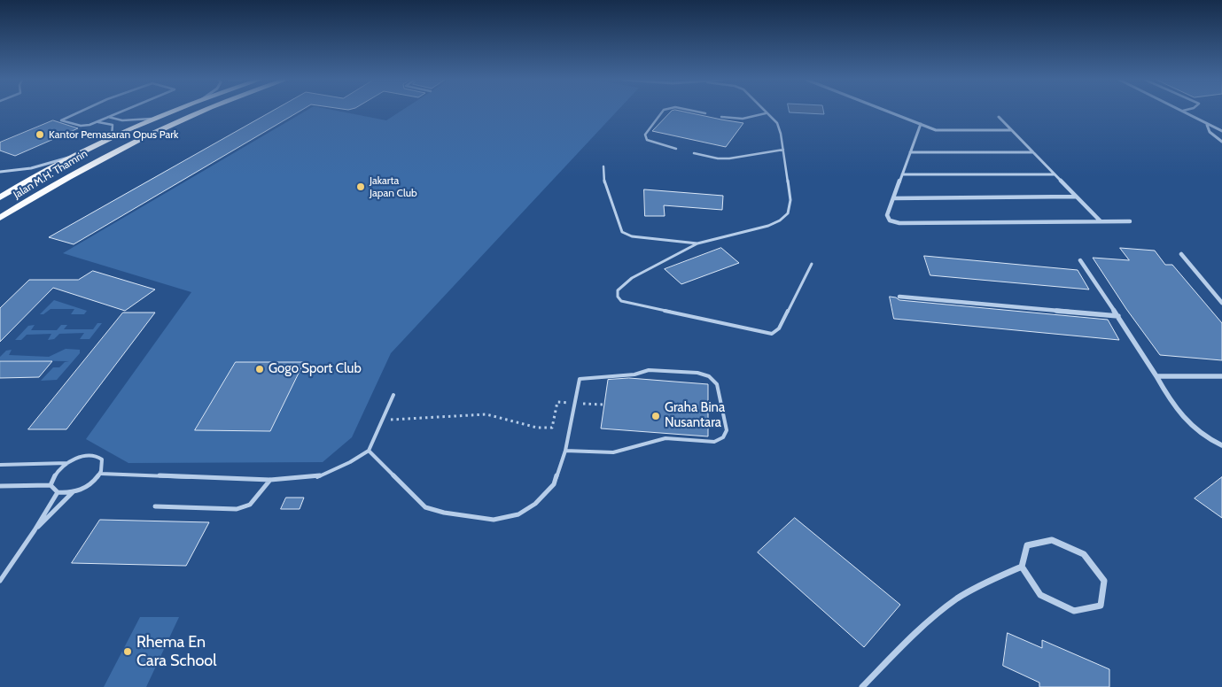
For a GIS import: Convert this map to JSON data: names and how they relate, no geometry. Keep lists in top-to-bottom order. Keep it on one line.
{"streets":{"main road":["Jalan M.H. Thamrin"]},"places":["Kantor Pemasaran Opus Park","Jakarta Japan Club","Gogo Sport Club","Graha Bina Nusantara","Rhema En Cara School"]}
